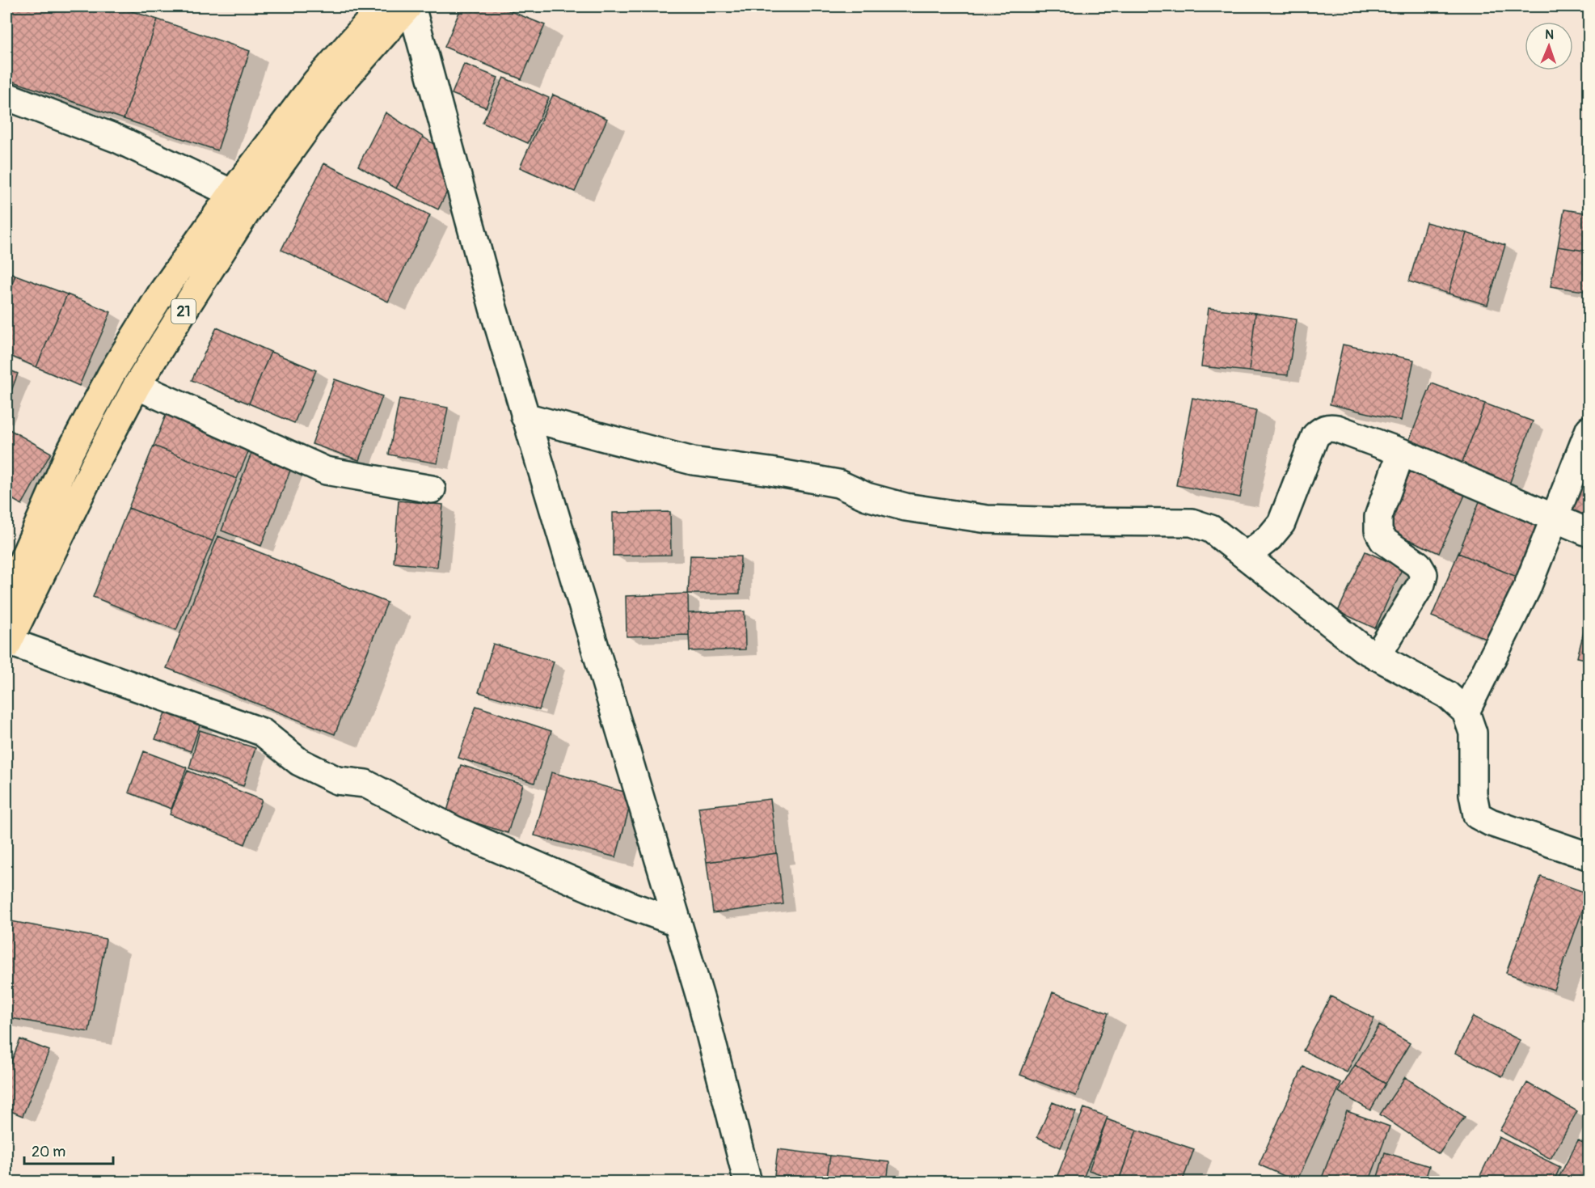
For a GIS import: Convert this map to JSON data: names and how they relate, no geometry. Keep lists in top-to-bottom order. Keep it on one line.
{"streets":{"highway":["21"]},"scale_bar":"20 m","north":"top"}
